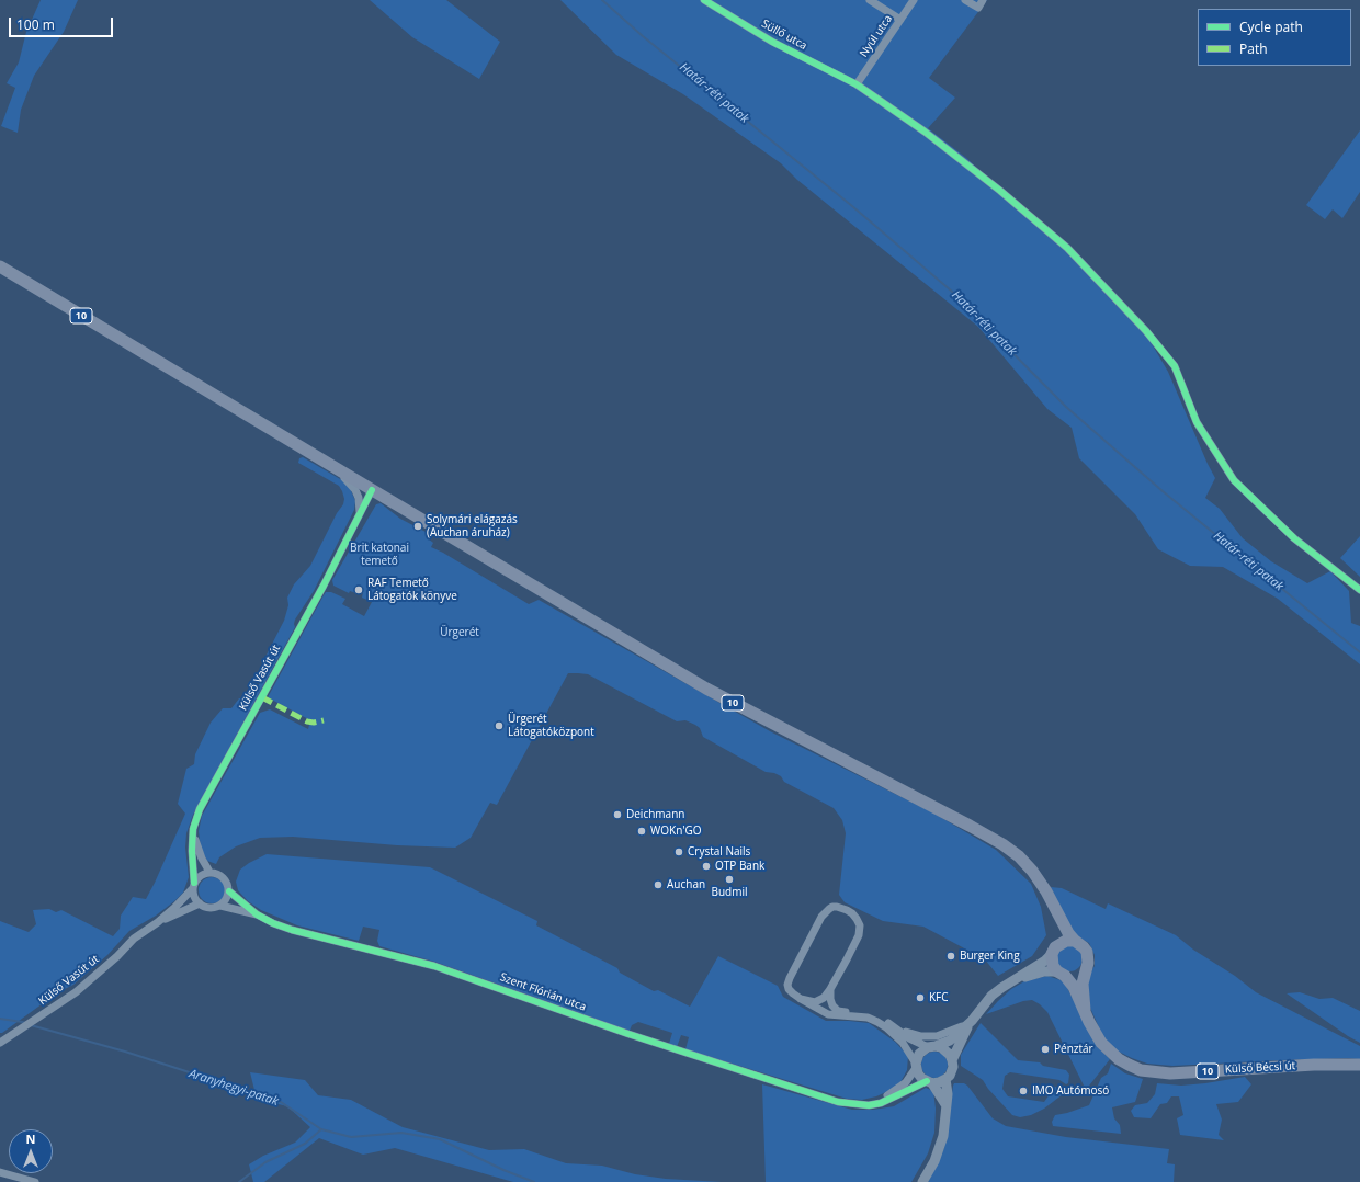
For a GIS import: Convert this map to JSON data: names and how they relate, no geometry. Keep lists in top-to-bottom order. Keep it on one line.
{"streets":{"main road":["10","Külső Bécsi út"],"street":["Süllő utca","Nyúl utca","Külső Vasút út","Szent Flórián utca"]},"crossings":[["Süllő utca","Nyúl utca"],["10","Külső Vasút út"],["10","Külső Bécsi út"],["Külső Vasút út","Szent Flórián utca"]],"water":["Határ-réti patak","Aranyhegyi-patak"],"parks":["Brit katonai temető","Ürgerét"],"places":["Solymári elágazás (Auchan áruház)","RAF Temető Látogatók könyve","Ürgerét Látogatóközpont","Deichmann","WOKn'GO","Crystal Nails","OTP Bank","Budmil","Auchan","Burger King","KFC","Pénztár","IMO Autómosó"],"legend":["Cycle path","Path"],"scale_bar":"100 m","north":"top"}
